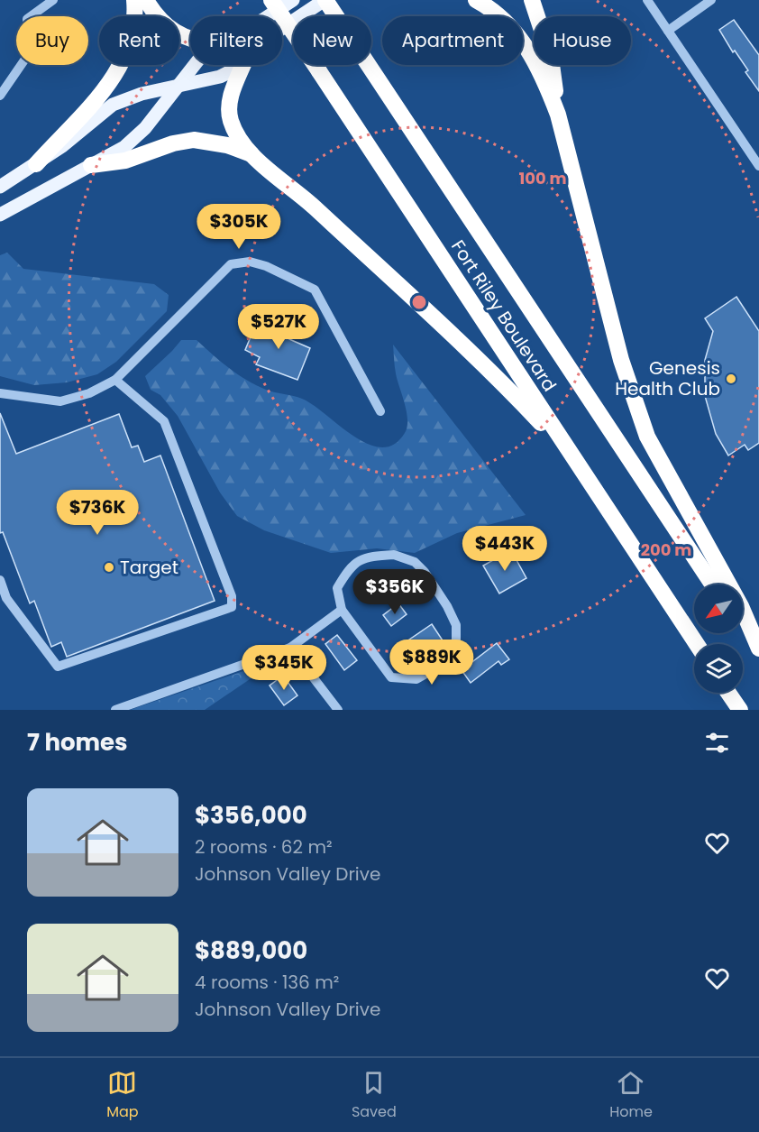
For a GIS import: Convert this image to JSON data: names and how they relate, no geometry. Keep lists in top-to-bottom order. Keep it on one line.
{"streets":{"highway":["Fort Riley Boulevard"]},"places":["Genesis Health Club","Target"],"north":"bottom left","page":{"chip":["Buy","Rent","Filters","New","Apartment","House"],"price":["$305K","$527K","$736K","$443K","$356K","$889K","$345K"],"heading":"7 homes","list":[{"name":"$356,000","note":"2 rooms · 62 m² · Johnson Valley Drive"},{"name":"$889,000","note":"4 rooms · 136 m² · Johnson Valley Drive"}],"tabs":["Map","Saved","Home"]},"rings":["100 m","200 m"]}
